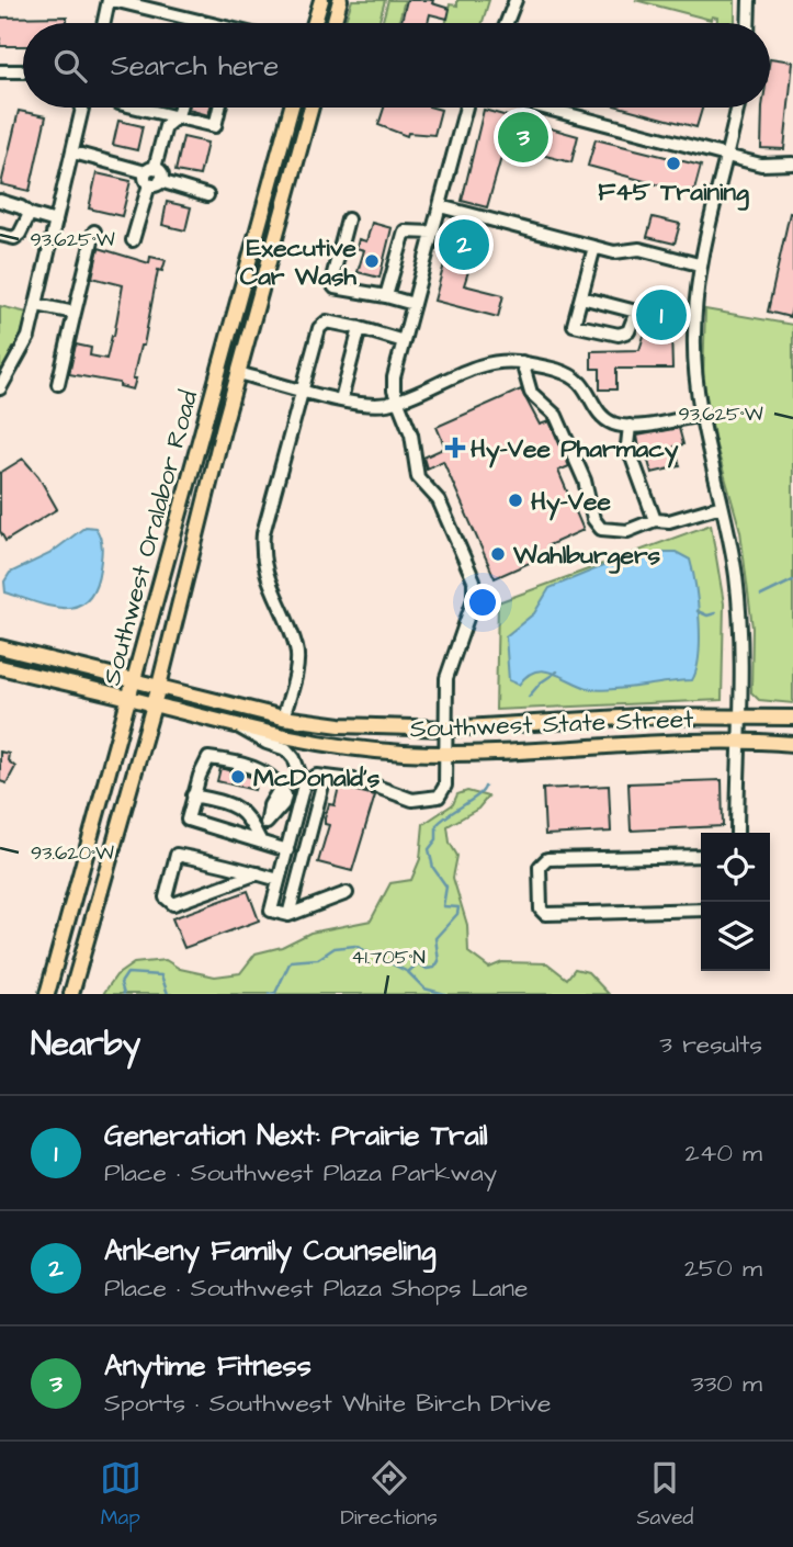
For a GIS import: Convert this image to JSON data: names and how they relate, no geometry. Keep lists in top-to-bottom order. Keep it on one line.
{"streets":{"main road":["Southwest Oralabor Road","Southwest State Street"]},"crossings":[["Southwest Oralabor Road","Southwest State Street"]],"places":{"other":["F45 Training","Executive Car Wash","Hy-Vee","Wahlburgers","McDonald's"],"health":["Hy-Vee Pharmacy"]},"page":{"search":"Search here","pins":["3","2","1"],"heading":["Nearby","3 results"],"list":[{"mark":"1","name":"Generation Next: Prairie Trail","note":"Place · Southwest Plaza Parkway","value":"240 m"},{"mark":"2","name":"Ankeny Family Counseling","note":"Place · Southwest Plaza Shops Lane","value":"250 m"},{"mark":"3","name":"Anytime Fitness","note":"Sports · Southwest White Birch Drive","value":"330 m"}],"nav":["Map","Directions","Saved"]},"coordinates":["93.625°W","93.620°W","41.705°N"]}
